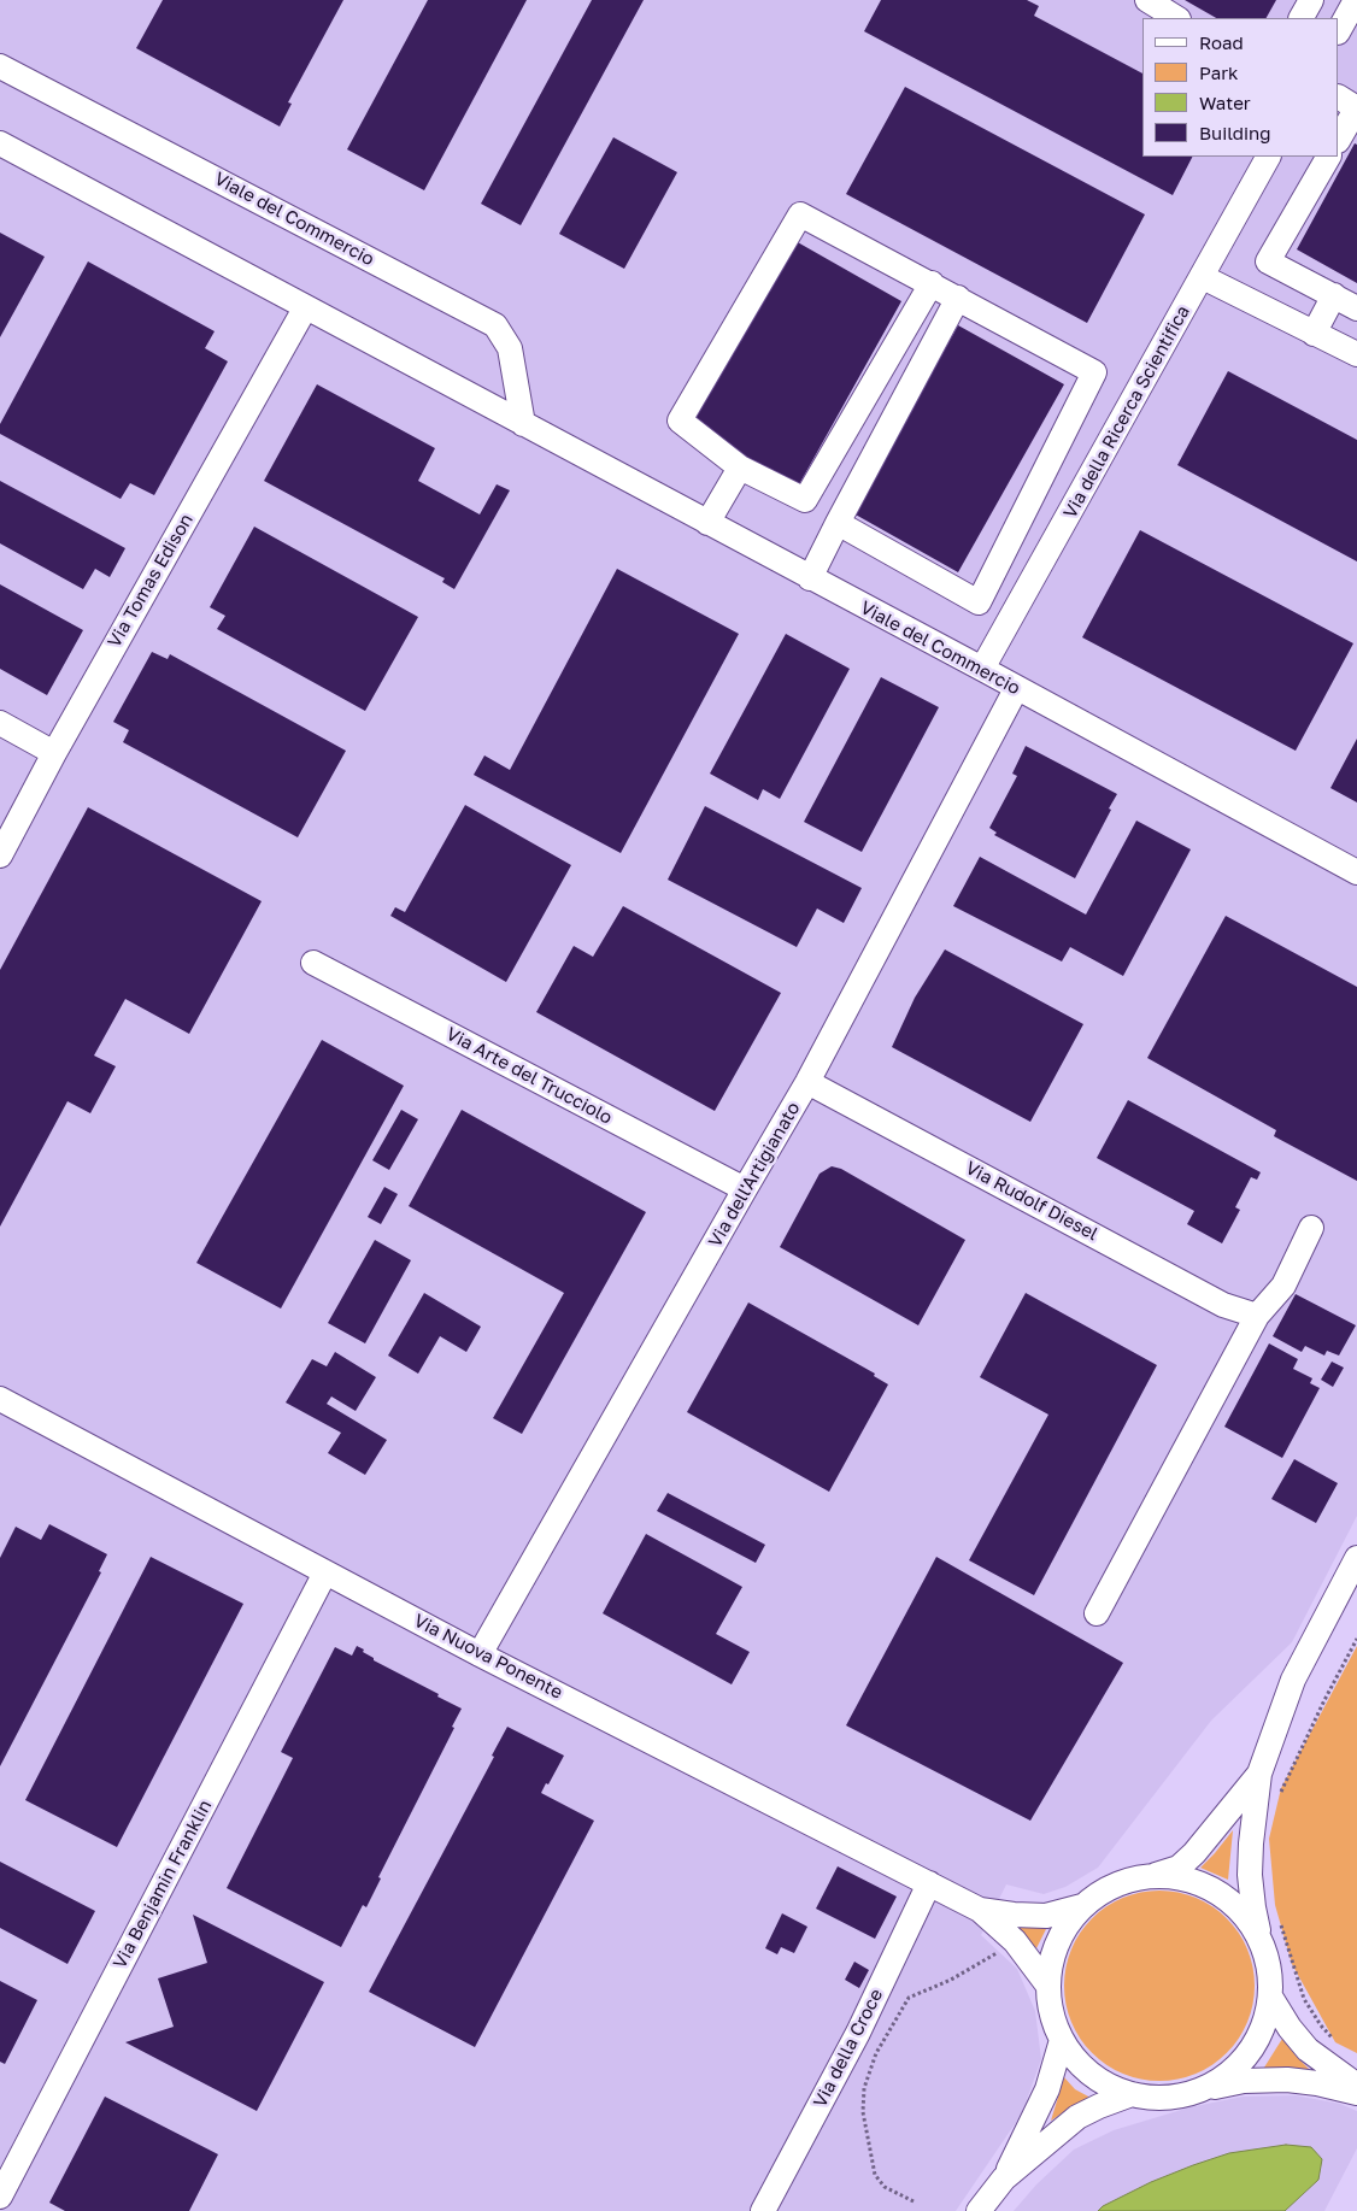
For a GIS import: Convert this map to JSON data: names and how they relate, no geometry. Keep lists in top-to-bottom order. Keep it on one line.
{"streets":{"street":["Viale del Commercio","Via della Ricerca Scientifica","Via Tomas Edison","Via Arte del Trucciolo","Via dell'Artigianato","Via Rudolf Diesel","Via Nuova Ponente","Via Benjamin Franklin","Via della Croce"]},"crossings":[["Viale del Commercio","Via della Ricerca Scientifica"],["Viale del Commercio","Via Tomas Edison"],["Viale del Commercio","Via dell'Artigianato"],["Via Arte del Trucciolo","Via dell'Artigianato"],["Via dell'Artigianato","Via Rudolf Diesel"],["Via dell'Artigianato","Via Nuova Ponente"],["Via Nuova Ponente","Via Benjamin Franklin"],["Via Nuova Ponente","Via della Croce"]],"legend":["Road","Park","Water","Building"]}
